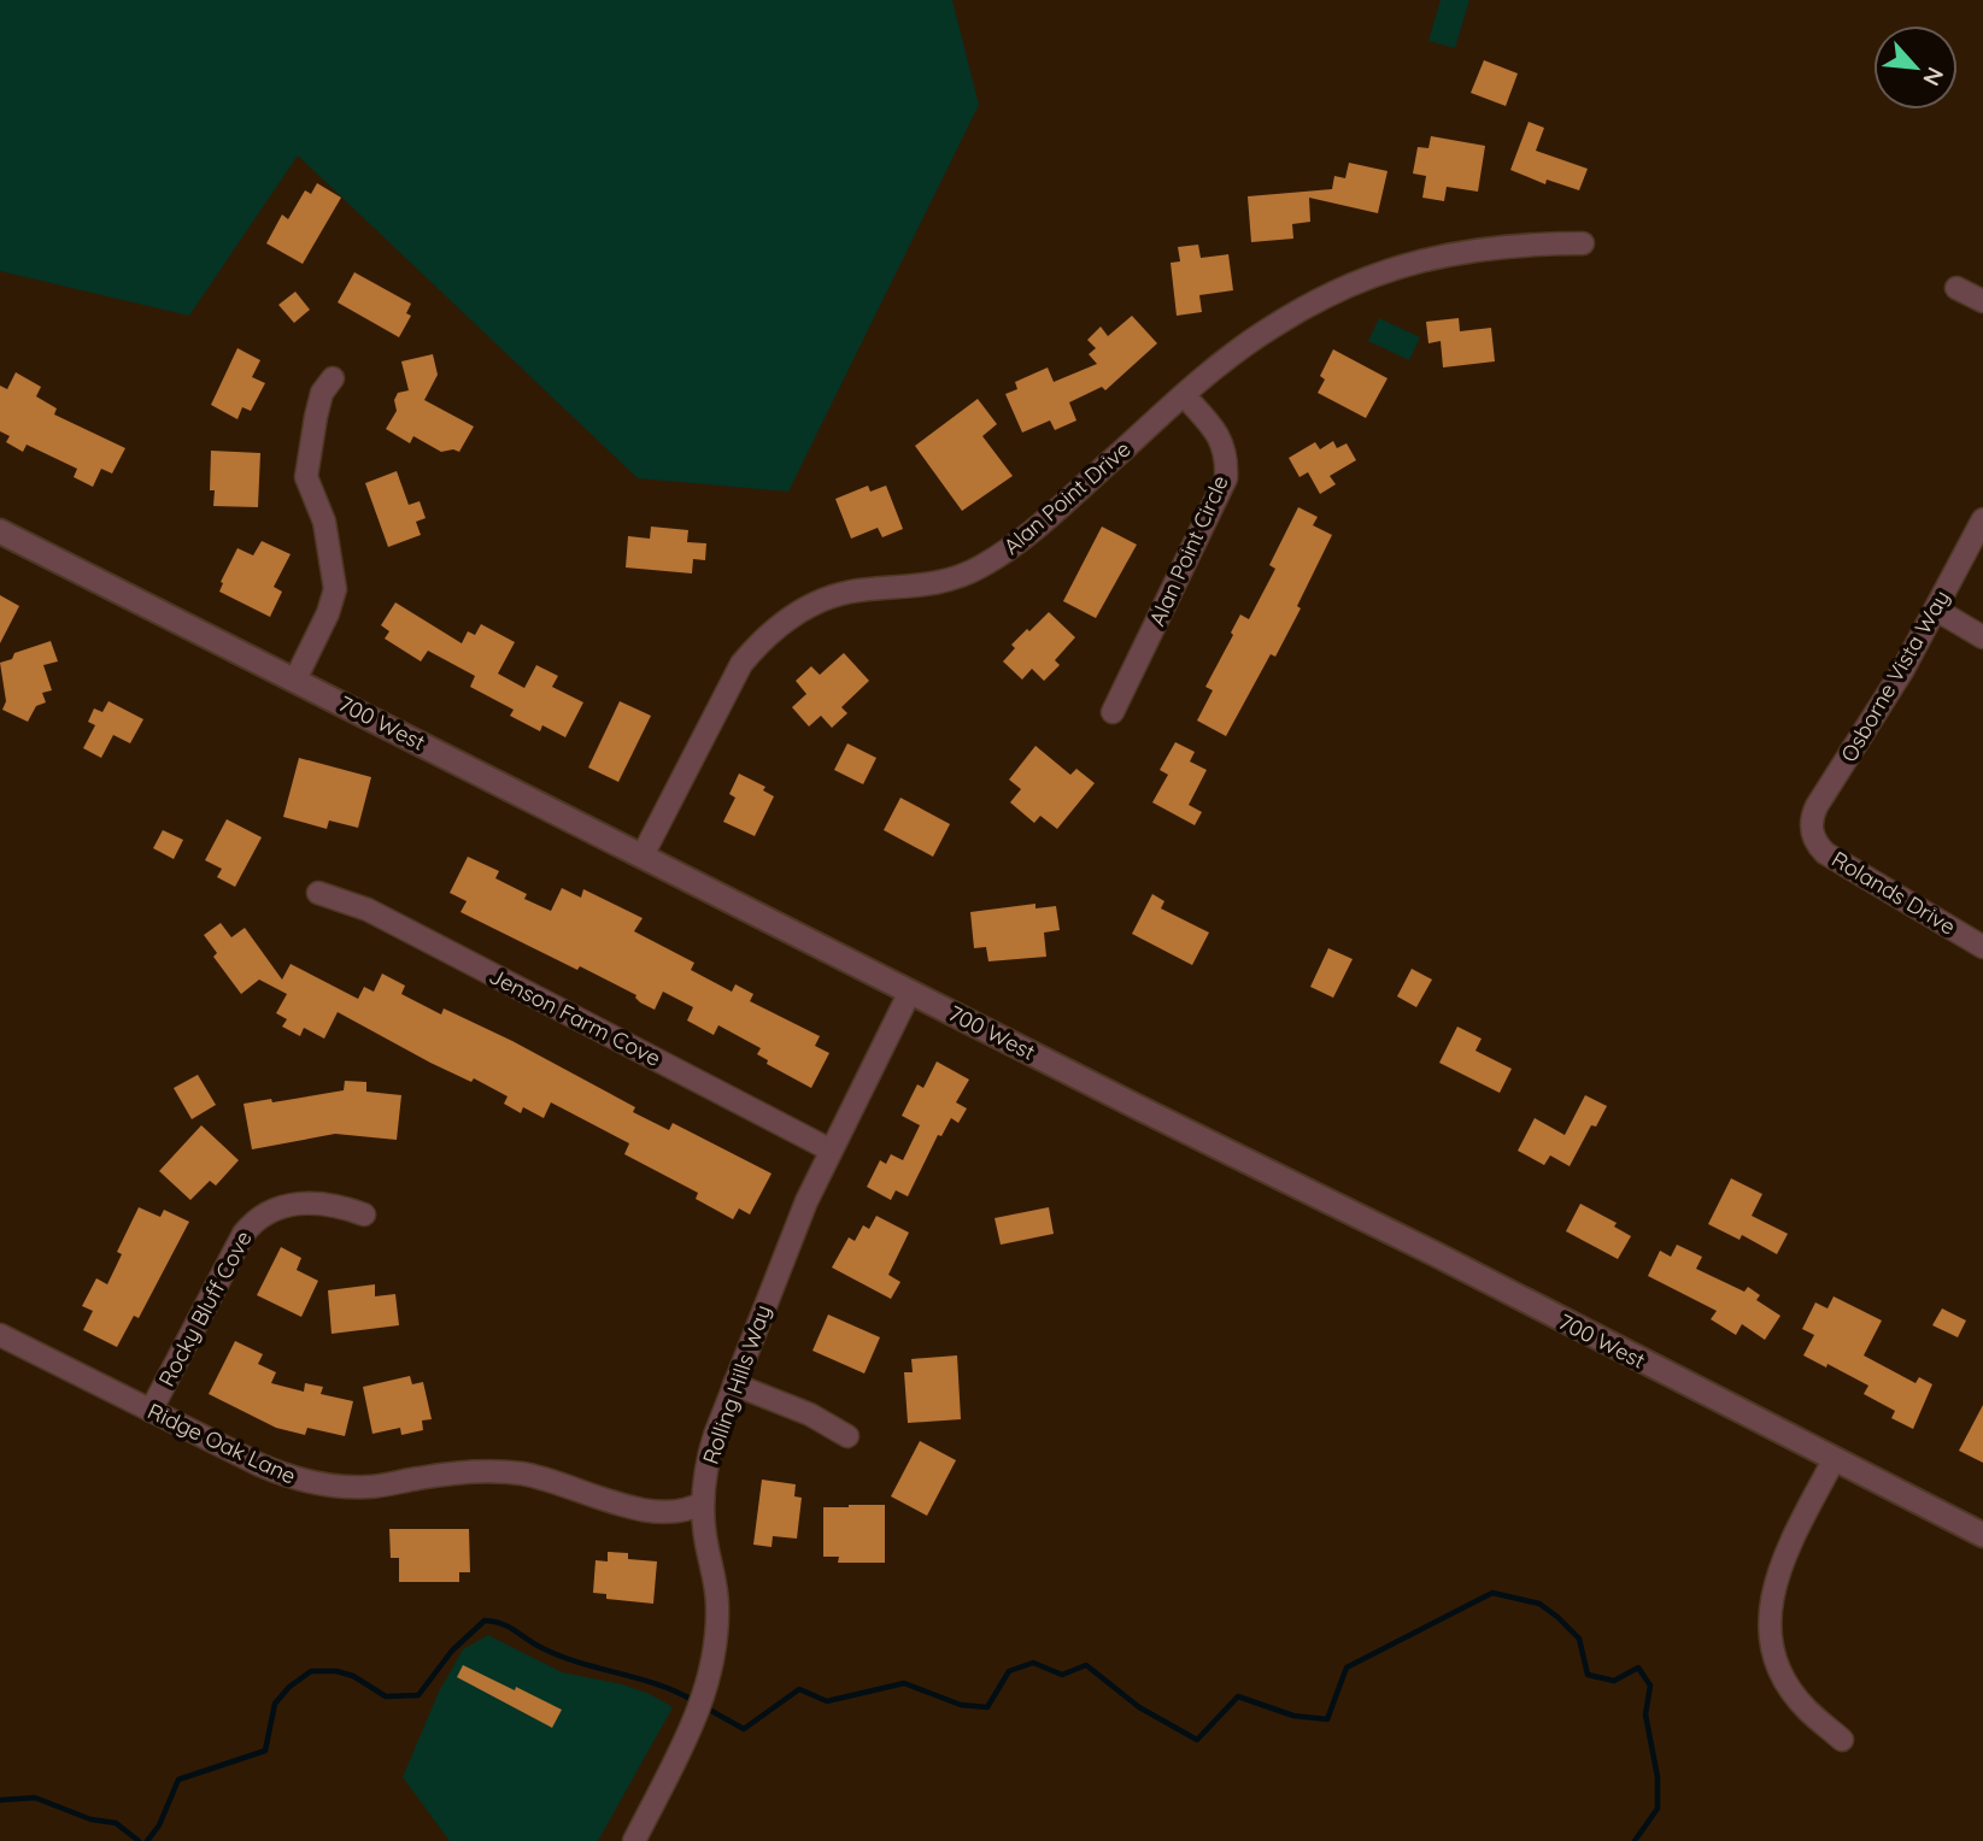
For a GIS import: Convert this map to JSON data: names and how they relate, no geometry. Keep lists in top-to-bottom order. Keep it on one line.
{"streets":{"street":["Alan Point Drive","Alan Point Circle","Osborne Vista Way","700 West","Rolands Drive","Jenson Farm Cove","Rocky Bluff Cove","Rolling Hills Way","Ridge Oak Lane"]},"crossings":[["Alan Point Drive","Alan Point Circle"],["Alan Point Drive","700 West"],["Osborne Vista Way","Rolands Drive"],["700 West","Rolling Hills Way"],["Jenson Farm Cove","Rolling Hills Way"],["Rocky Bluff Cove","Ridge Oak Lane"],["Rolling Hills Way","Ridge Oak Lane"]],"north":"bottom right"}
